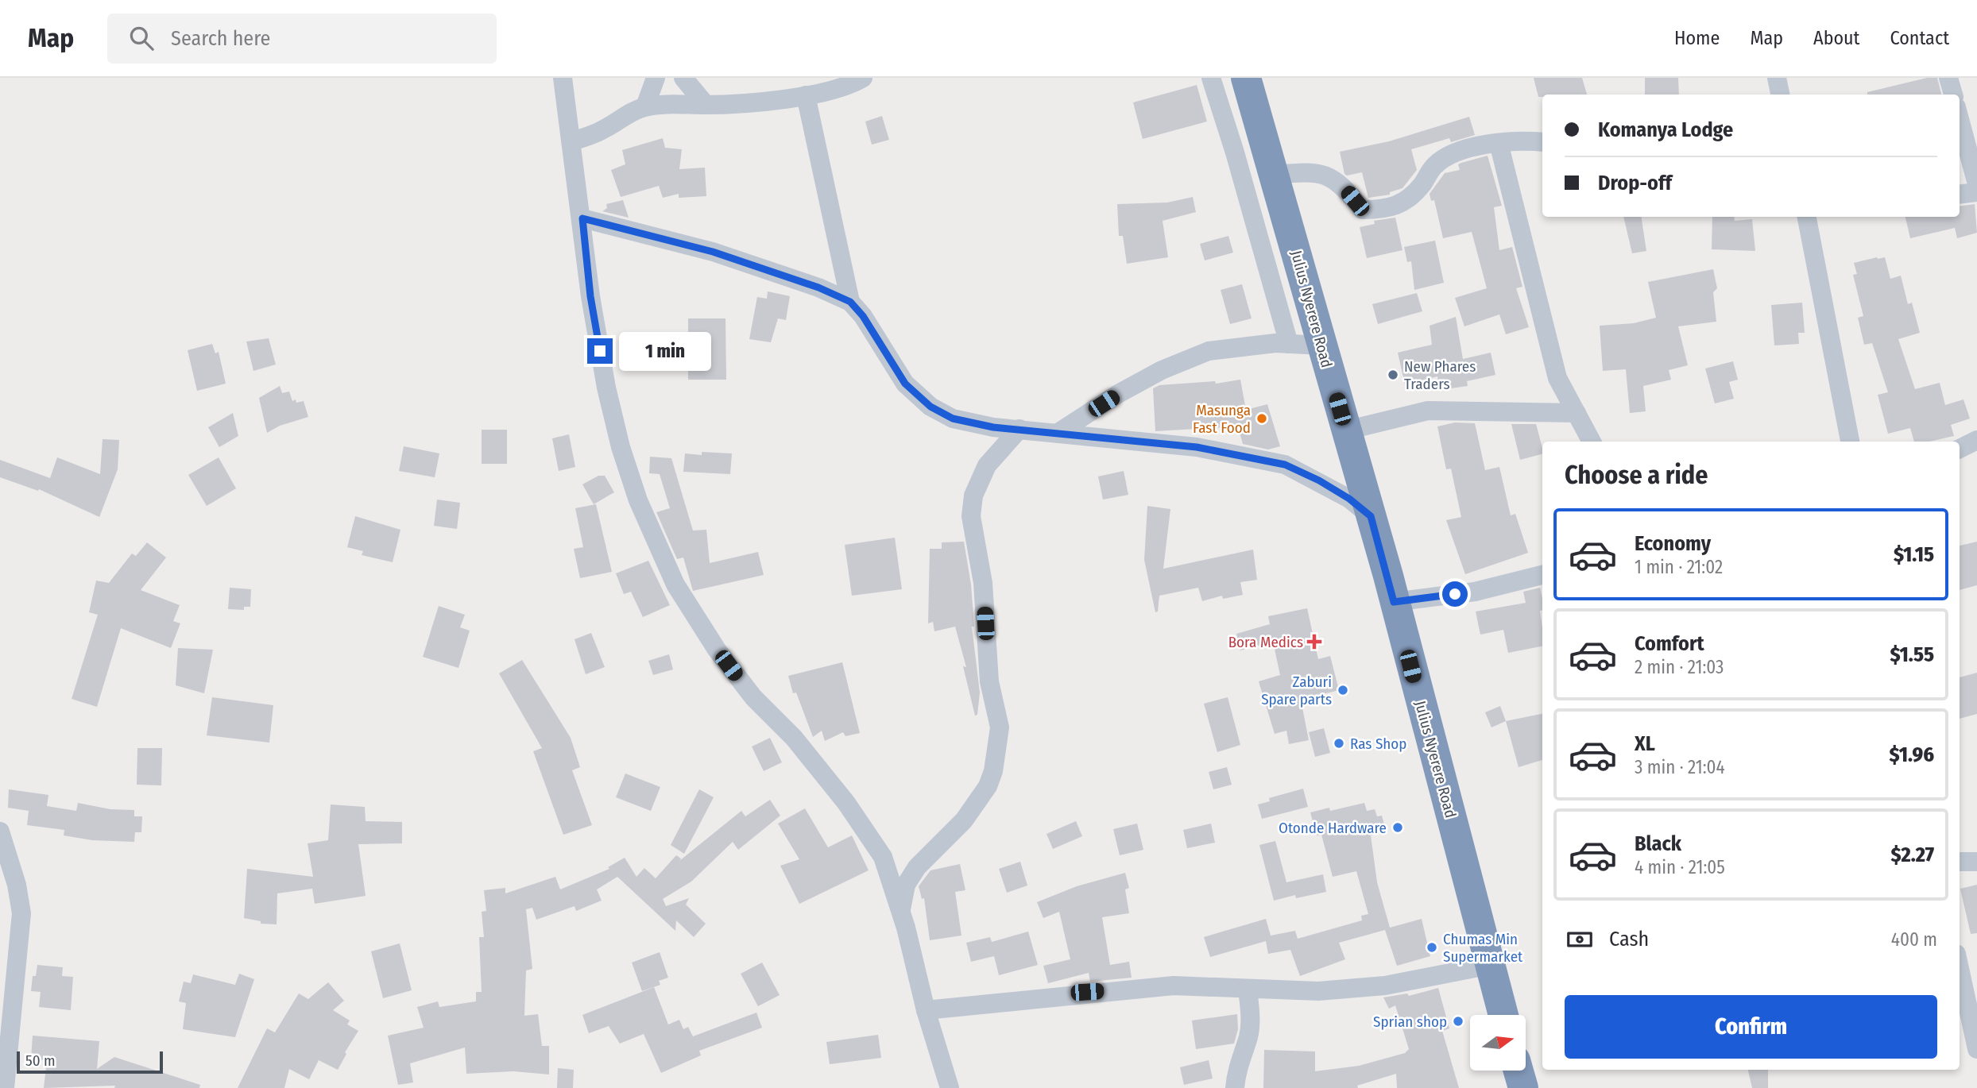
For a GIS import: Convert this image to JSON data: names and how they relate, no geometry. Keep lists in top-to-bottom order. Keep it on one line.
{"streets":{"highway":["Julius Nyerere Road"]},"places":{"other":["New Phares Traders","Masunga Fast Food","Zaburi Spare parts","Ras Shop","Otonde Hardware","Chumas Min Supermarket","Sprian shop"],"health":["Bora Medics"]},"scale_bar":"50 m","north":"right","page":{"header":"Map","search":"Search here","nav":["Home","Map","About","Contact"],"banner":["Komanya Lodge","Drop-off"],"bubble":"1 min","heading":"Choose a ride","list":[{"name":"Economy","note":"1 min · 21:02","value":"$1.15"},{"name":"Comfort","note":"2 min · 21:03","value":"$1.55"},{"name":"XL","note":"3 min · 21:04","value":"$1.96"},{"name":"Black","note":"4 min · 21:05","value":"$2.27"}],"pay":["Cash","400 m"],"buttons":"Confirm","scale":"50 m"}}
